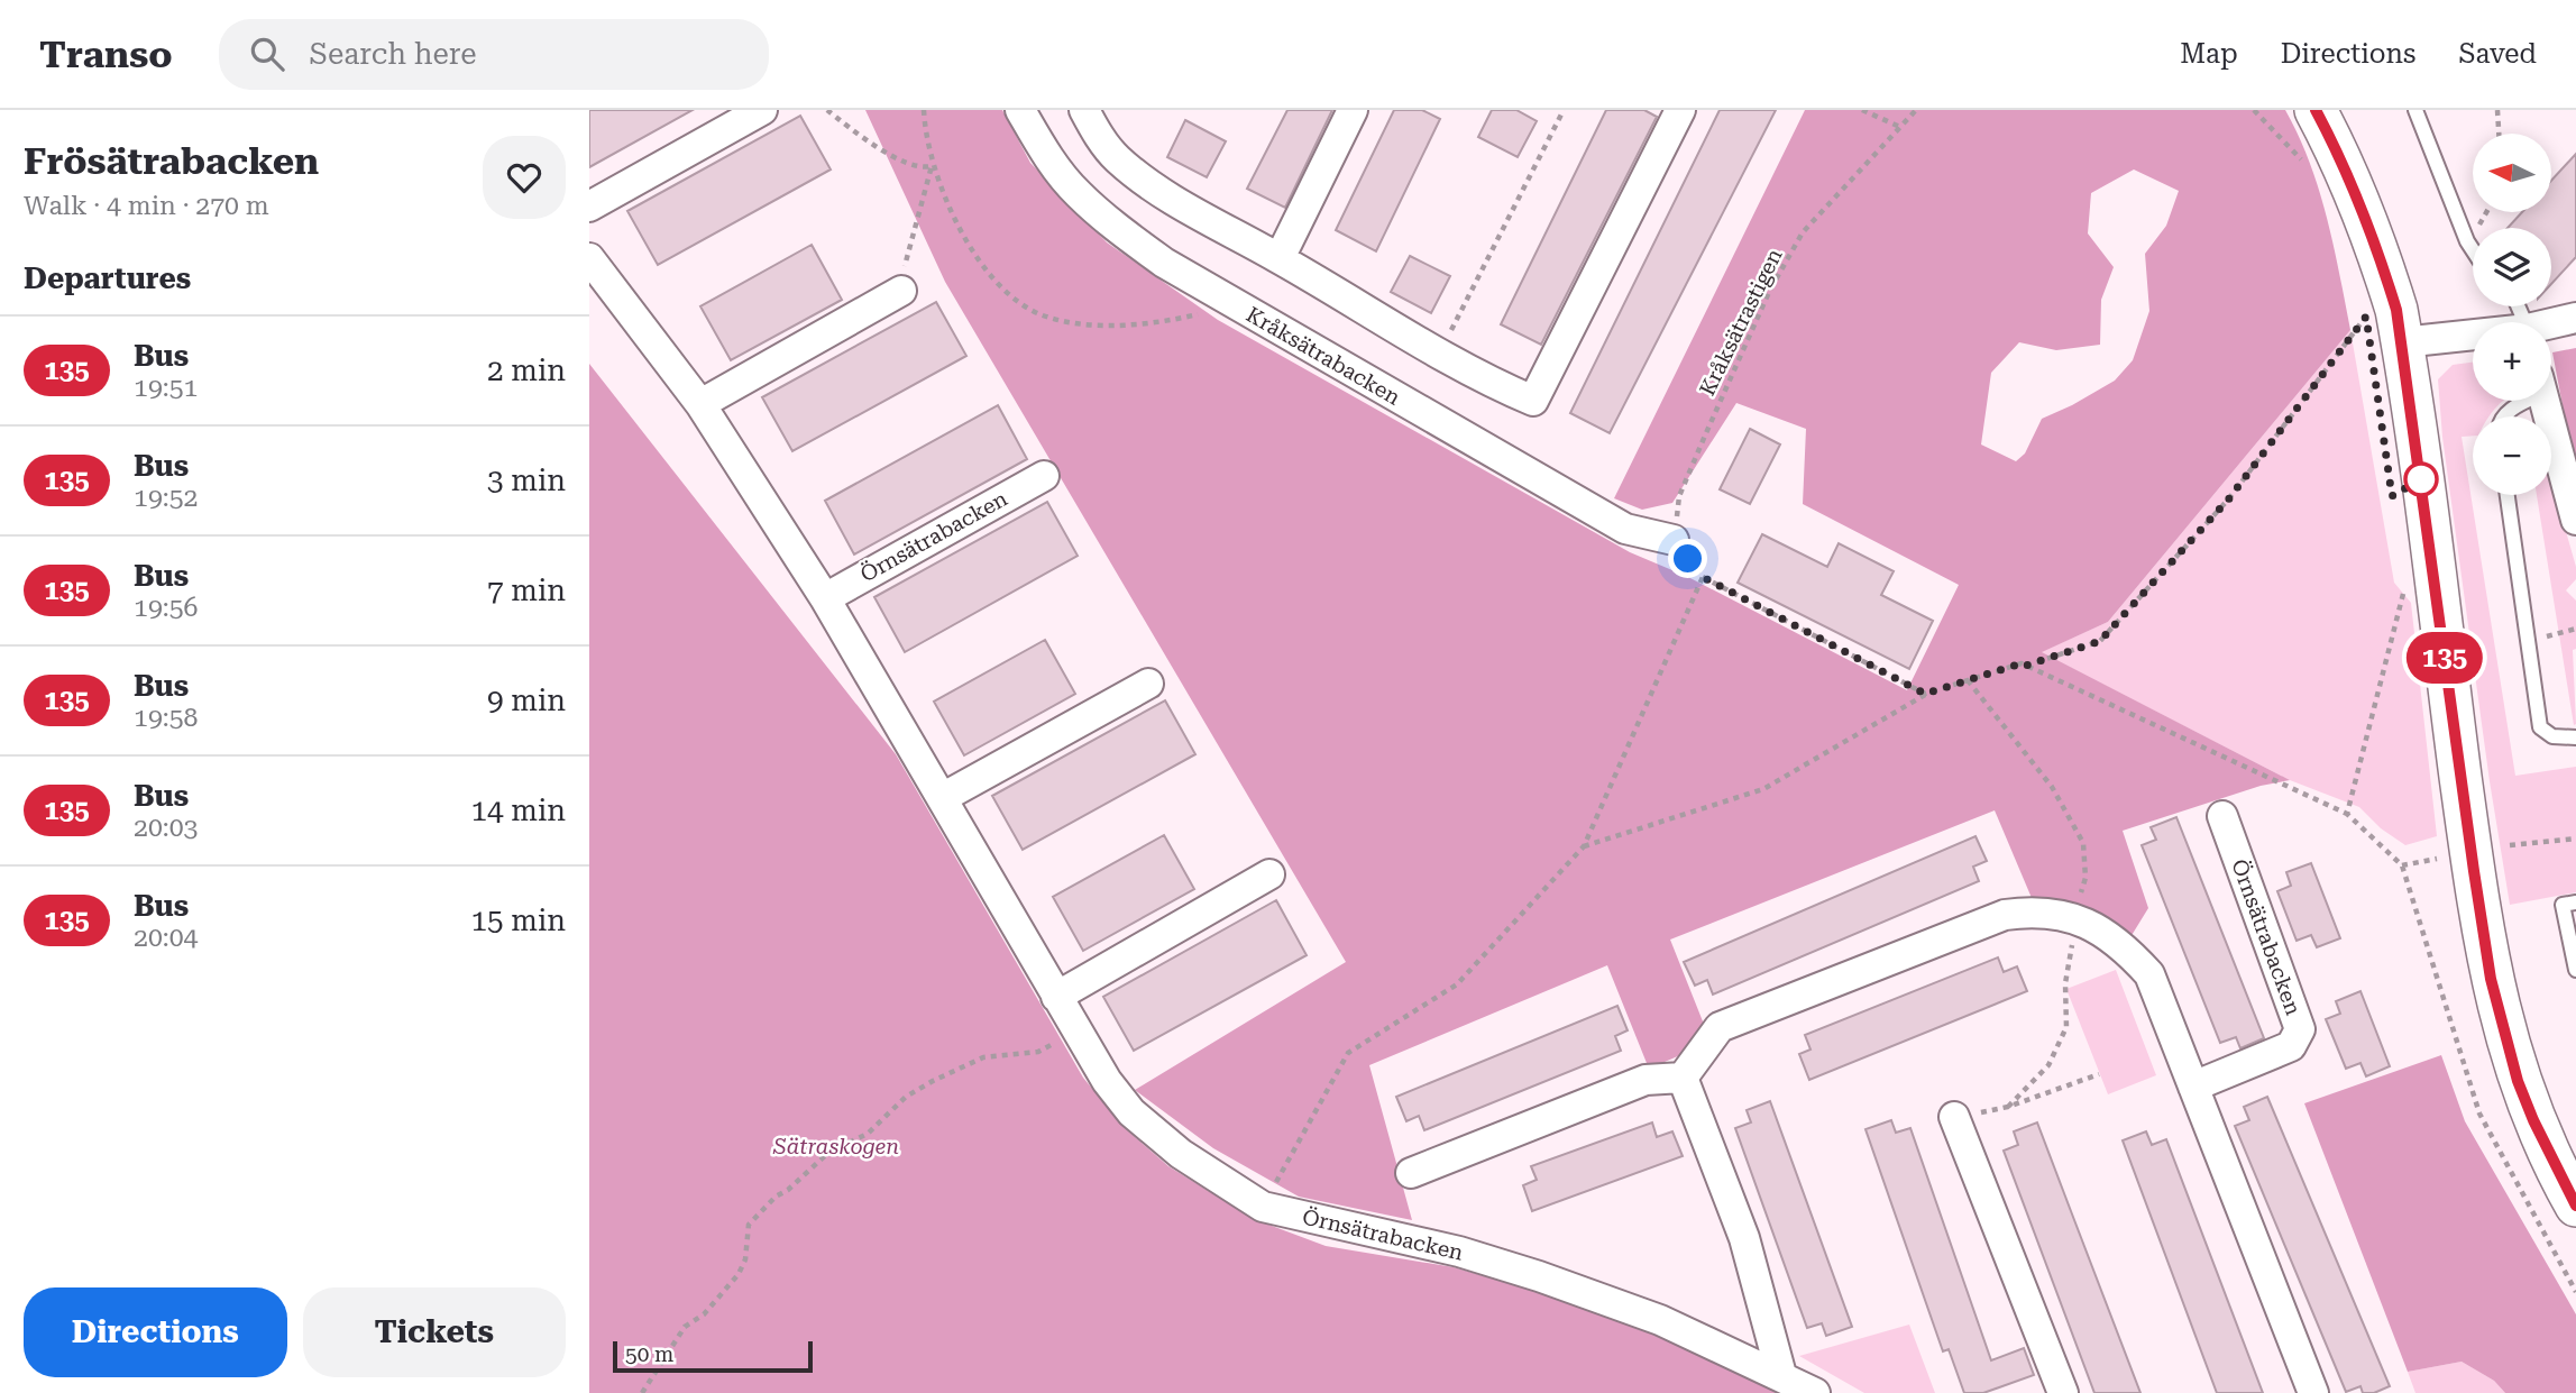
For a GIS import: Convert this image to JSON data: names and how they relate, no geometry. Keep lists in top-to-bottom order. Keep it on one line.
{"streets":{"street":["Kråksätrabacken","Örnsätrabacken"],"path":["Kråksätrastigen"]},"crossings":[["Kråksätrastigen","Kråksätrabacken"]],"parks":["Sätraskogen"],"lines":["bus line 135"],"scale_bar":"50 m","north":"left","page":{"header":"Transo","search":"Search here","nav":["Map","Directions","Saved"],"heading":[["Frösätrabacken","Walk · 4 min · 270 m"],"Departures"],"on_map":"135","map_buttons":["+","−"],"list":[{"mark":"135","name":"Bus","note":"19:51","value":"2 min"},{"mark":"135","name":"Bus","note":"19:52","value":"3 min"},{"mark":"135","name":"Bus","note":"19:56","value":"7 min"},{"mark":"135","name":"Bus","note":"19:58","value":"9 min"},{"mark":"135","name":"Bus","note":"20:03","value":"14 min"},{"mark":"135","name":"Bus","note":"20:04","value":"15 min"}],"buttons":["Directions","Tickets"],"scale":"50 m"}}
